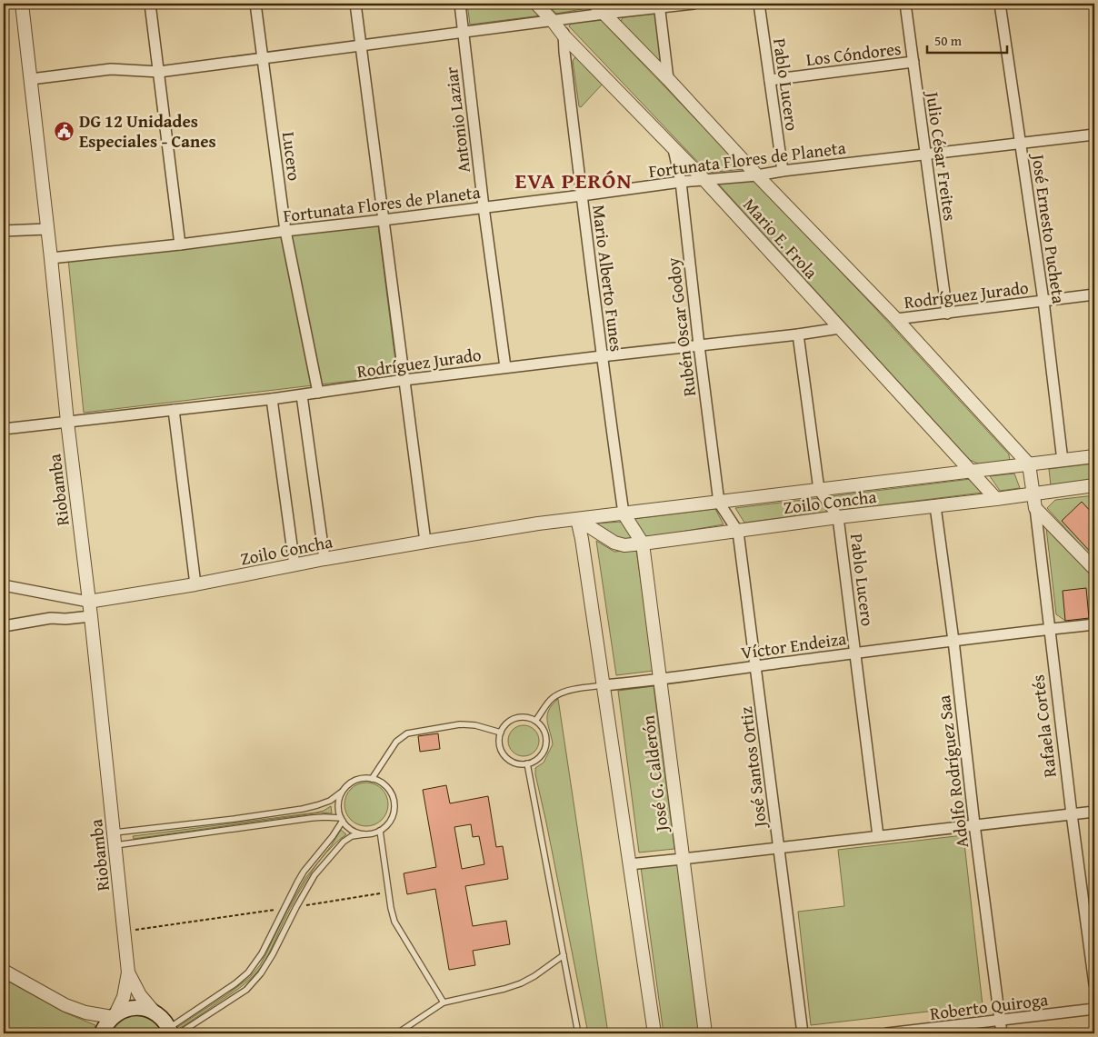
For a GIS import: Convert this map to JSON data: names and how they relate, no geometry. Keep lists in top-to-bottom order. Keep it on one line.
{"streets":{"street":["Los Cóndores","Pablo Lucero","Antonio Laziar","Lucero","Julio César Freites","Fortunata Flores de Planeta","José Ernesto Pucheta","Mario E. Frola","Mario Alberto Funes","Rodríguez Jurado","Rubén Oscar Godoy","Riobamba","Zoilo Concha","Víctor Endeiza","Rafaela Cortés","José Santos Ortiz","Adolfo Rodríguez Saa","José G. Calderón","Roberto Quiroga"]},"crossings":[["Los Cóndores","Pablo Lucero"],["Los Cóndores","Julio César Freites"],["Pablo Lucero","Fortunata Flores de Planeta"],["Pablo Lucero","Rodríguez Jurado"],["Pablo Lucero","Zoilo Concha"],["Pablo Lucero","Víctor Endeiza"],["Antonio Laziar","Fortunata Flores de Planeta"],["Antonio Laziar","Rodríguez Jurado"],["Lucero","Fortunata Flores de Planeta"],["Lucero","Rodríguez Jurado"],["Julio César Freites","Fortunata Flores de Planeta"],["Julio César Freites","Rodríguez Jurado"],["Fortunata Flores de Planeta","José Ernesto Pucheta"],["Fortunata Flores de Planeta","Mario E. Frola"],["Fortunata Flores de Planeta","Mario Alberto Funes"],["Fortunata Flores de Planeta","Rubén Oscar Godoy"],["Fortunata Flores de Planeta","Riobamba"],["José Ernesto Pucheta","Rodríguez Jurado"],["José Ernesto Pucheta","Zoilo Concha"],["Mario E. Frola","Mario Alberto Funes"],["Mario E. Frola","Rodríguez Jurado"],["Mario E. Frola","Rubén Oscar Godoy"],["Mario E. Frola","Zoilo Concha"],["Mario E. Frola","Rafaela Cortés"],["Mario Alberto Funes","Rodríguez Jurado"],["Mario Alberto Funes","Zoilo Concha"],["Mario Alberto Funes","José G. Calderón"],["Rodríguez Jurado","Rubén Oscar Godoy"],["Rodríguez Jurado","Riobamba"],["Rubén Oscar Godoy","Zoilo Concha"],["Rubén Oscar Godoy","José Santos Ortiz"],["Riobamba","Zoilo Concha"],["Zoilo Concha","Rafaela Cortés"],["Zoilo Concha","José Santos Ortiz"],["Zoilo Concha","Adolfo Rodríguez Saa"],["Zoilo Concha","José G. Calderón"],["Víctor Endeiza","Rafaela Cortés"],["Víctor Endeiza","José Santos Ortiz"],["Víctor Endeiza","Adolfo Rodríguez Saa"],["Víctor Endeiza","José G. Calderón"],["Adolfo Rodríguez Saa","Roberto Quiroga"]],"districts":["EVA PERÓN"],"places":{"public building":["DG 12 Unidades Especiales - Canes"]},"scale_bar":"50 m"}
